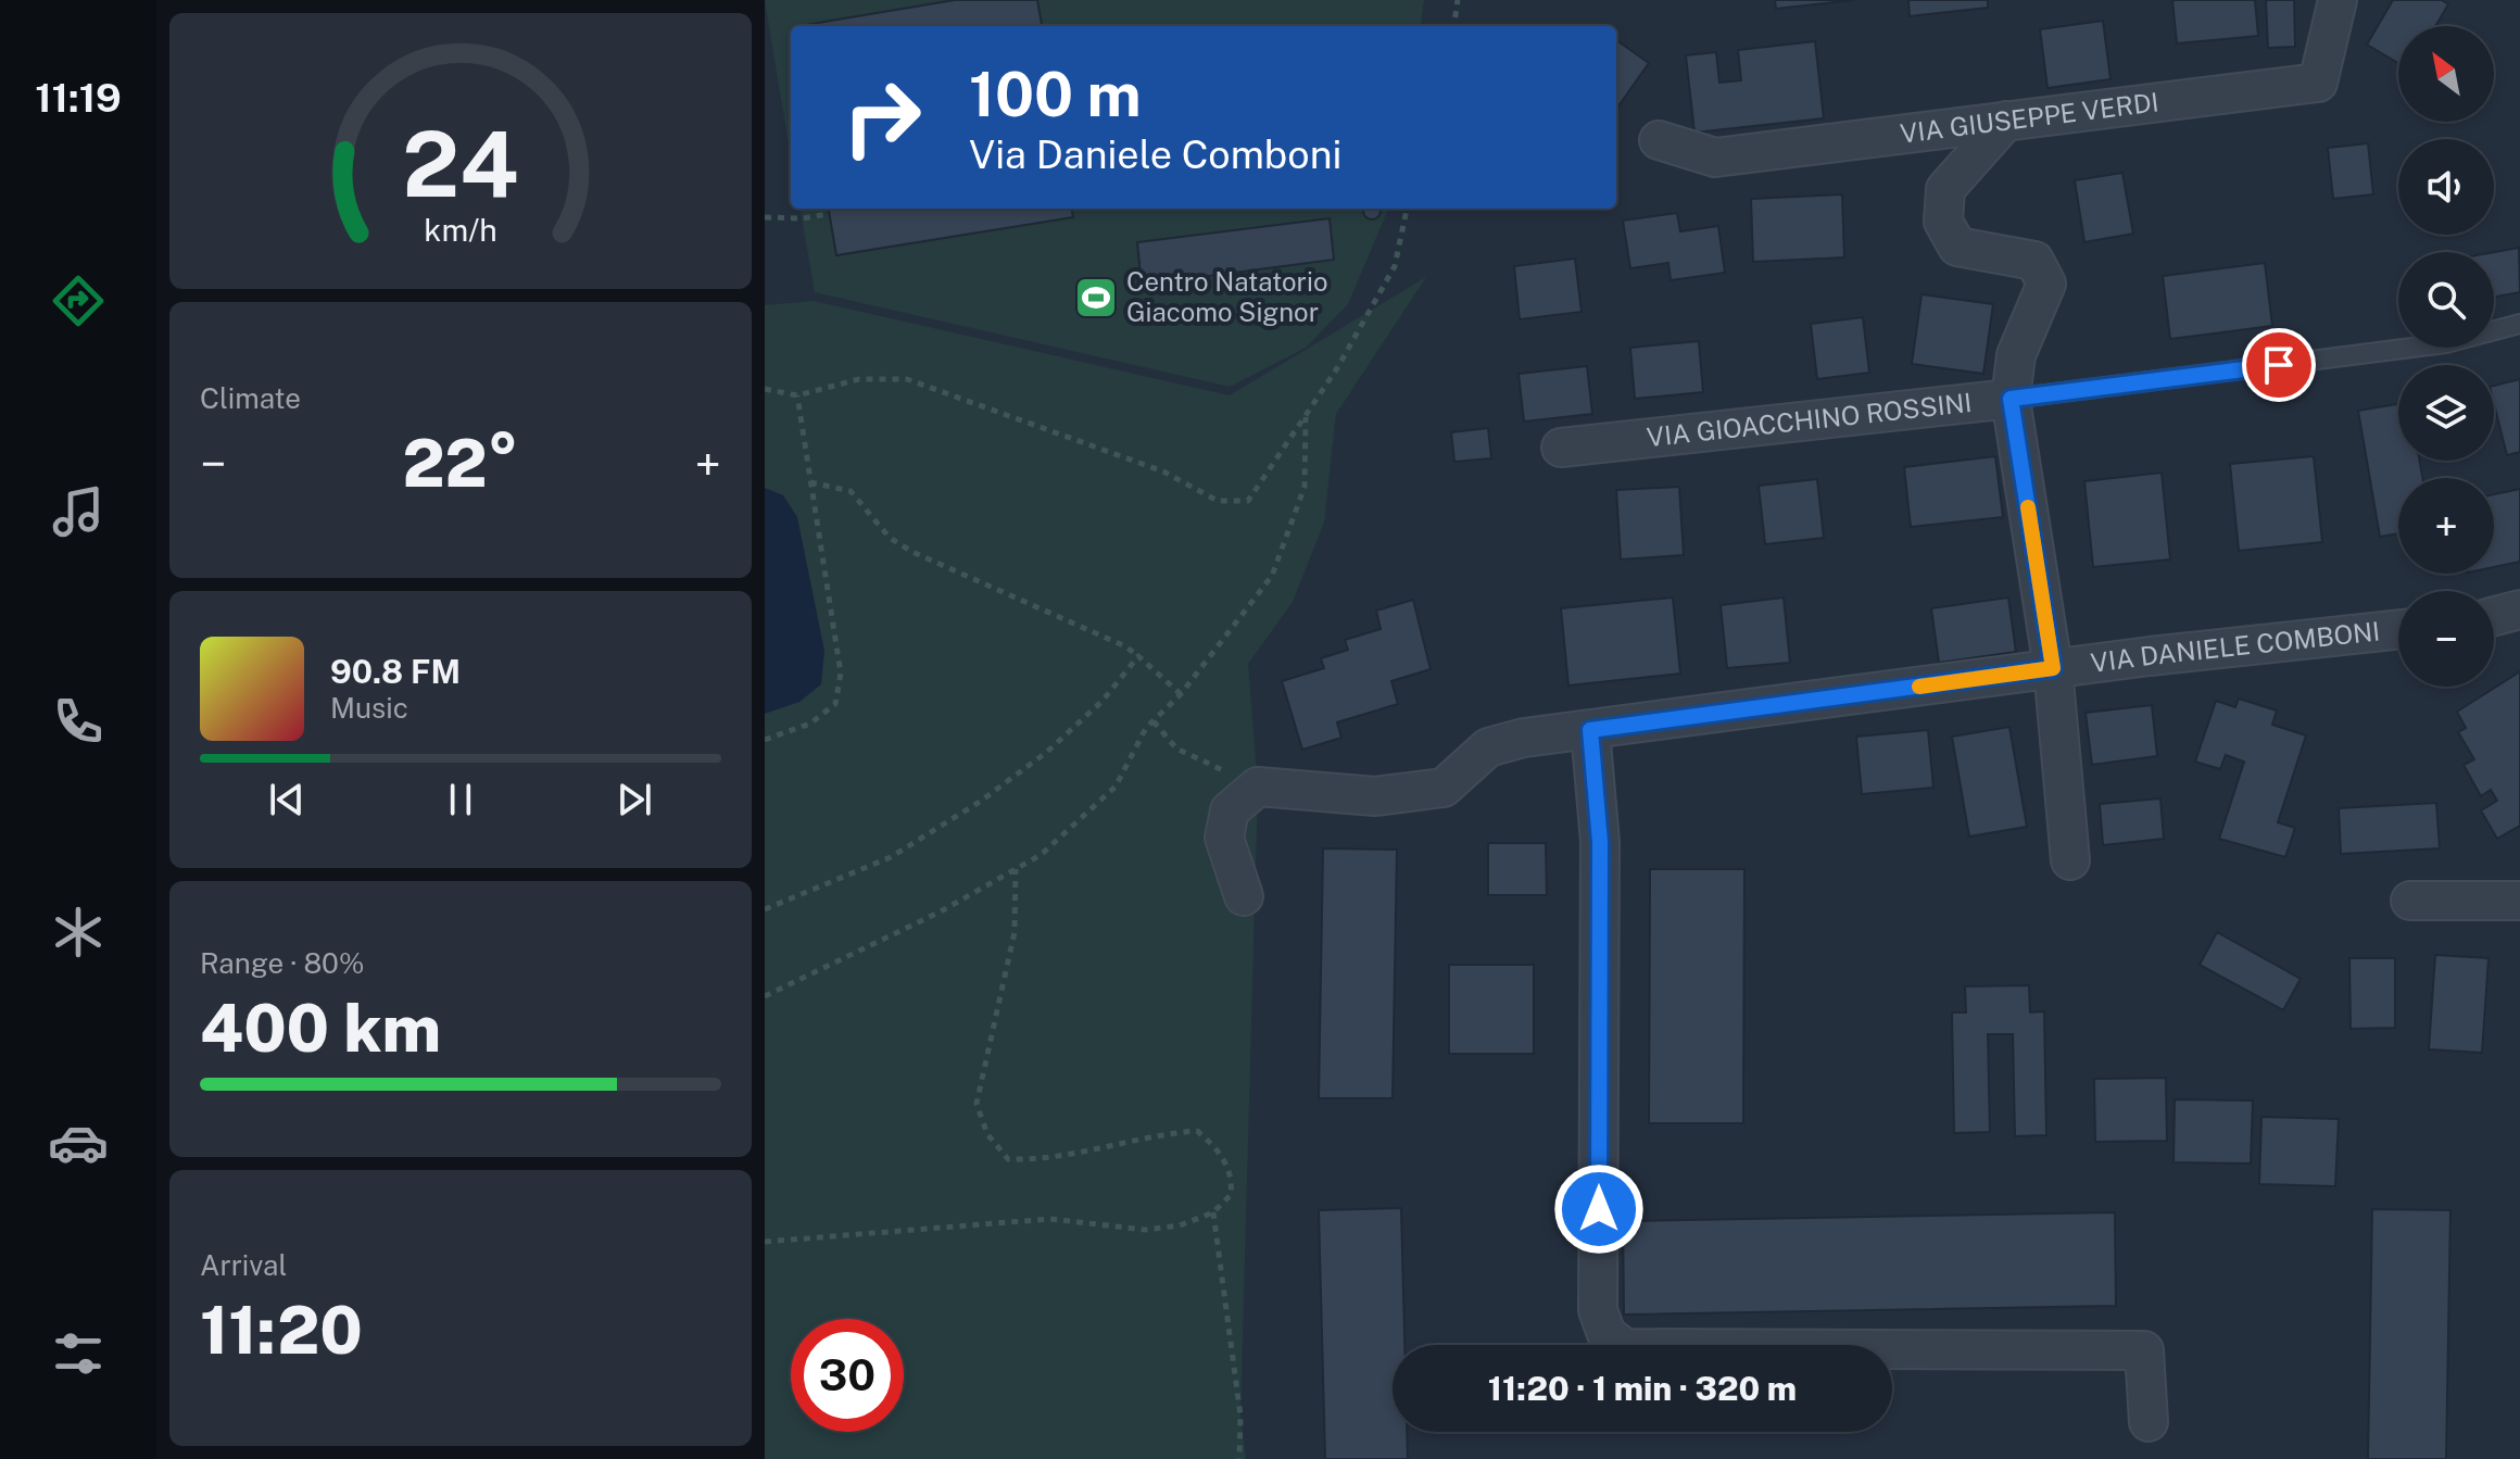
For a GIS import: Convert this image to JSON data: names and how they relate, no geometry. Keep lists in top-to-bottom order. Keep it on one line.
{"streets":{"street":["VIA GIUSEPPE VERDI","VIA GIOACCHINO ROSSINI","VIA DANIELE COMBONI"]},"places":{"sports":["Centro Natatorio Giacomo Signor"]},"north":"top left","page":{"tabs":"11:19","map_buttons":["+","−"],"turn":["100 m","Via Daniele Comboni"],"tile":["Climate",["Range · 80%","400 km"],["Arrival","11:20"]],"heat":["−","22°","+"],"song":["90.8 FM","Music"],"limit":"30","trip":"11:20 · 1 min · 320 m","gauge":["24","km/h"]}}
